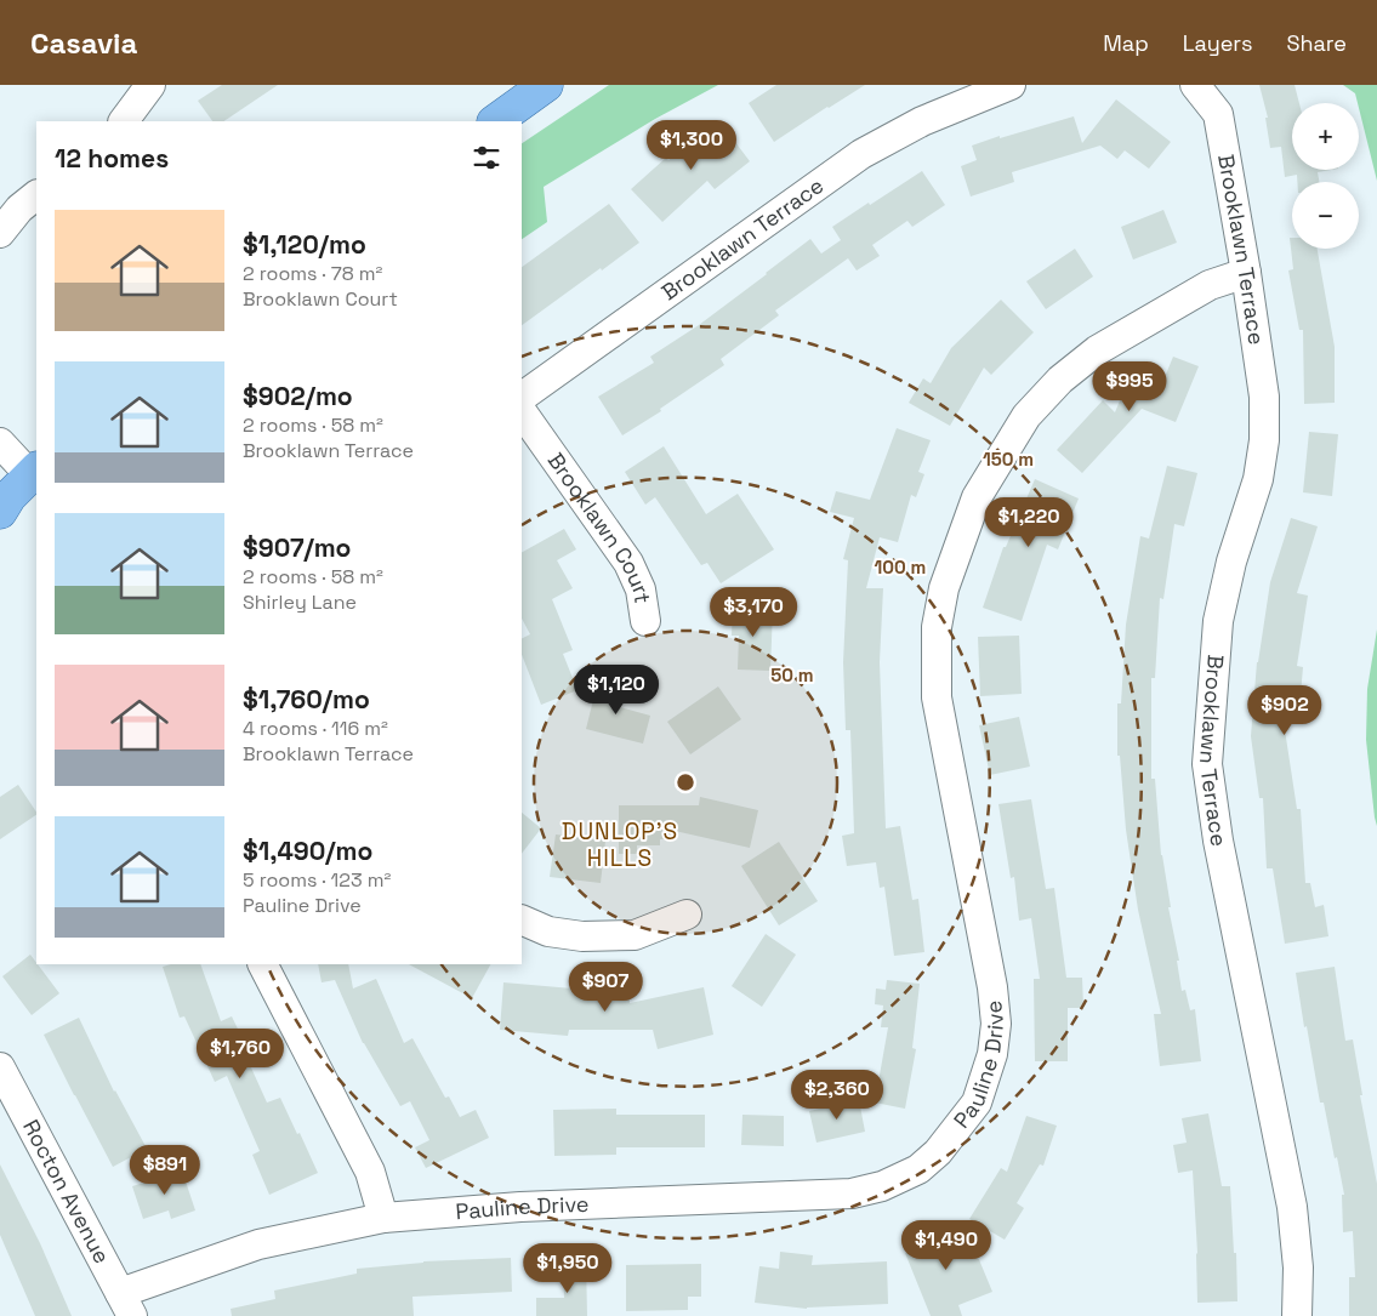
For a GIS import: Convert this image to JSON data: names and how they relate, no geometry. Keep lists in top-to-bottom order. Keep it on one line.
{"streets":{"street":["Brooklawn Terrace","Brooklawn Court","Pauline Drive","Rocton Avenue"]},"crossings":[["Brooklawn Terrace","Pauline Drive"],["Pauline Drive","Rocton Avenue"]],"districts":["DUNLOP'S HILLS"],"page":{"header":"Casavia","nav":["Map","Layers","Share"],"map_buttons":["+","−"],"price":["$1,300","$995","$1,220","$3,170","$1,120","$902","$907","$1,760","$2,360","$891","$1,490","$1,950"],"heading":"12 homes","list":[{"name":"$1,120/mo","note":"2 rooms · 78 m² · Brooklawn Court"},{"name":"$902/mo","note":"2 rooms · 58 m² · Brooklawn Terrace"},{"name":"$907/mo","note":"2 rooms · 58 m² · Shirley Lane"},{"name":"$1,760/mo","note":"4 rooms · 116 m² · Brooklawn Terrace"},{"name":"$1,490/mo","note":"5 rooms · 123 m² · Pauline Drive"}]},"rings":["150 m","100 m","50 m"]}
